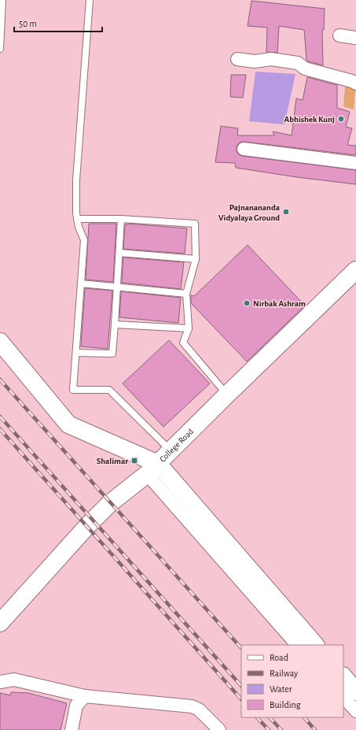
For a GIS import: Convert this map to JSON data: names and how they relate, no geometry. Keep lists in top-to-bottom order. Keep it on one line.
{"streets":{"street":["College Road"]},"places":{"other":["Abhishek Kunj","Pajnanananda Vidyalaya Ground","Nirbak Ashram"],"transit":["Shalimar"]},"legend":["Road","Railway","Water","Building"],"scale_bar":"50 m"}
